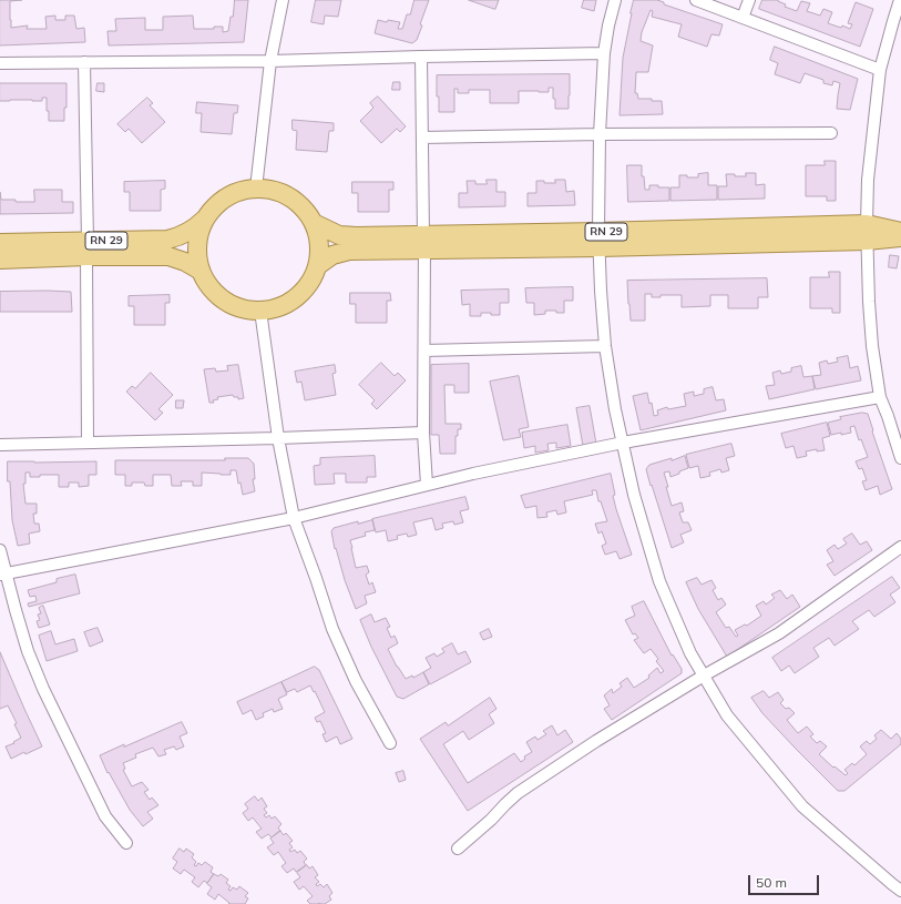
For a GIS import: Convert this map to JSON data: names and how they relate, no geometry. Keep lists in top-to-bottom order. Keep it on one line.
{"streets":{"main road":["RN 29"]},"scale_bar":"50 m"}
